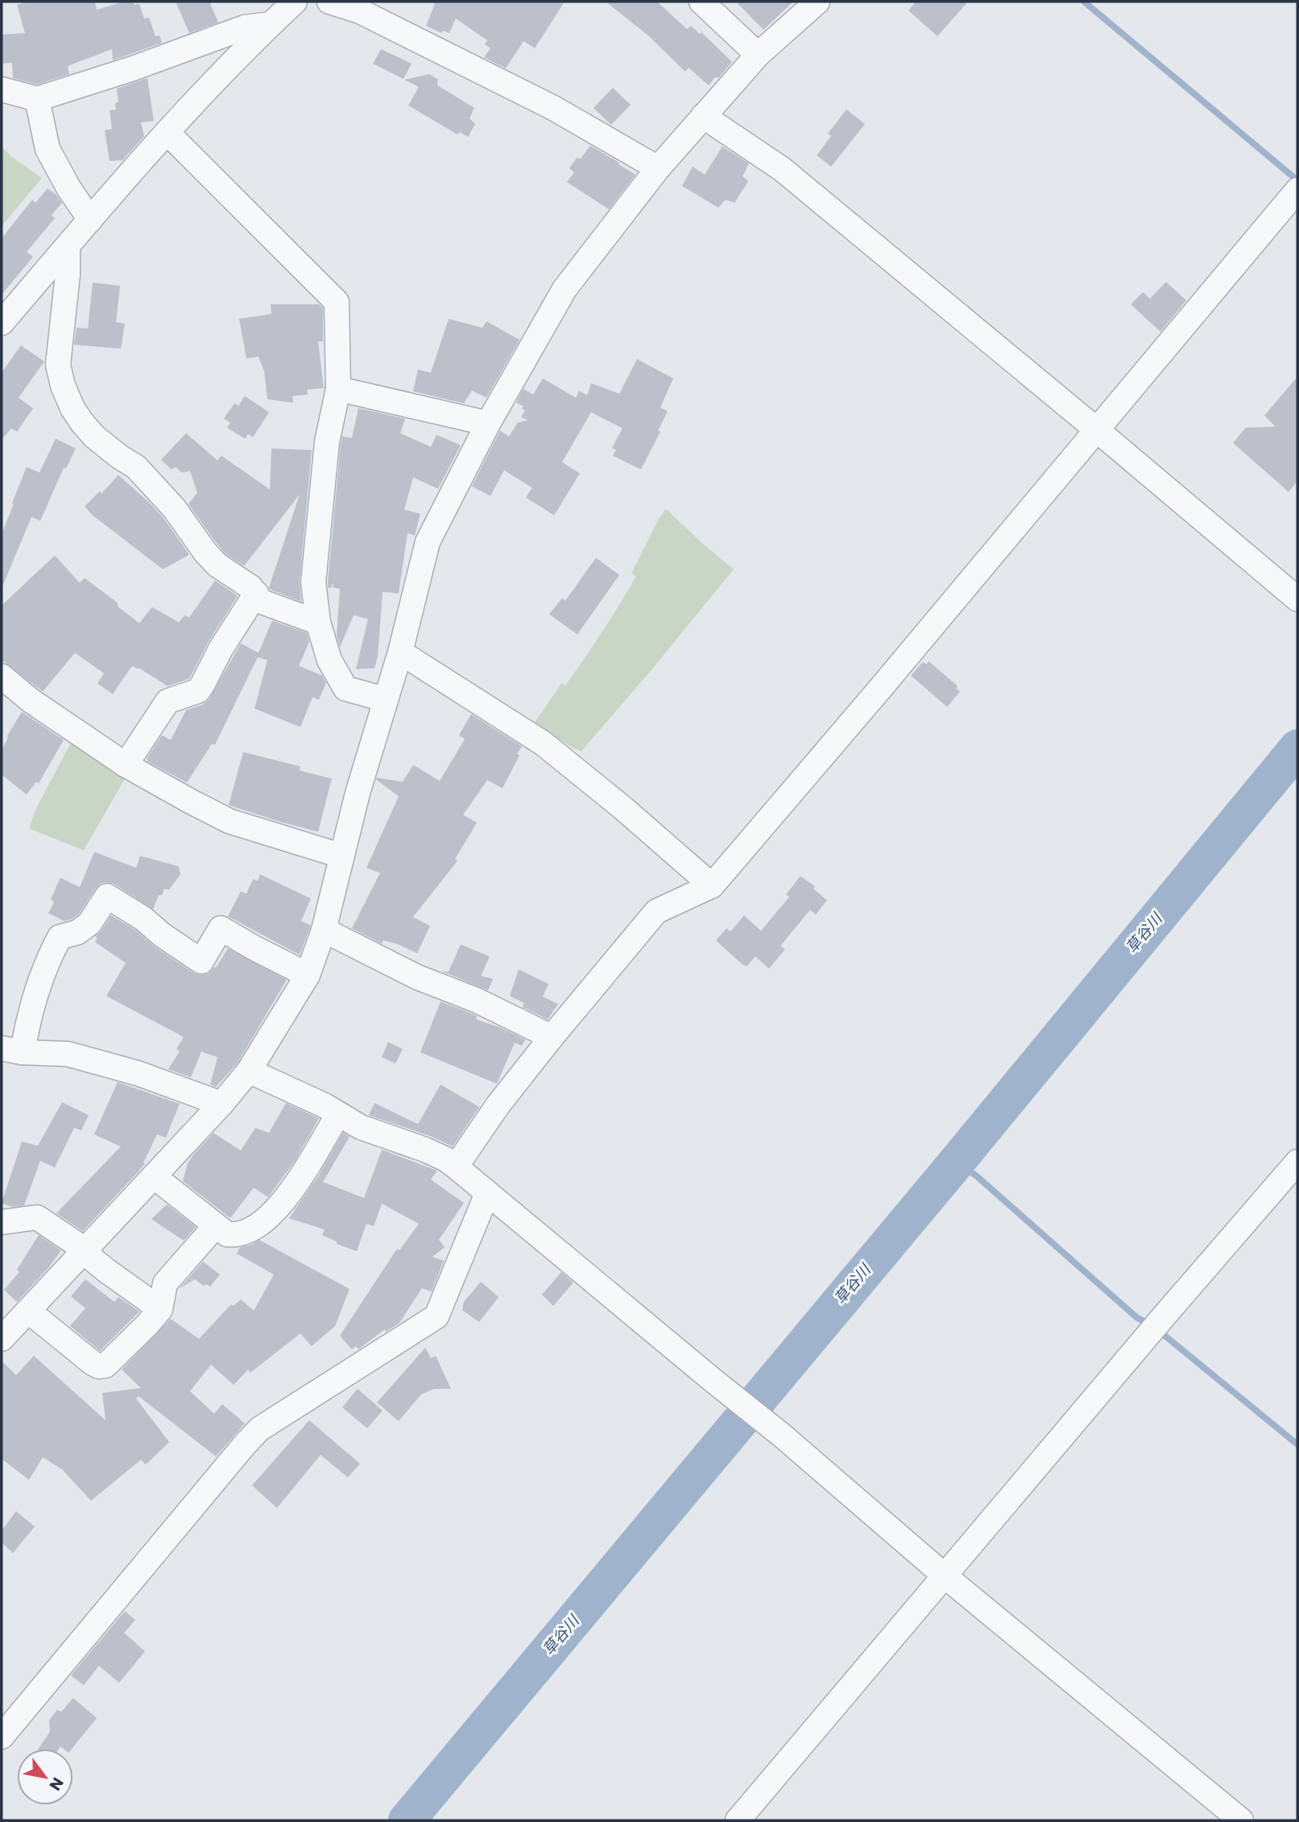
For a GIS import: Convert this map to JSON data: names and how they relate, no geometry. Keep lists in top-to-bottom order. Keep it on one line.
{"water":["草谷川"],"north":"bottom right"}
